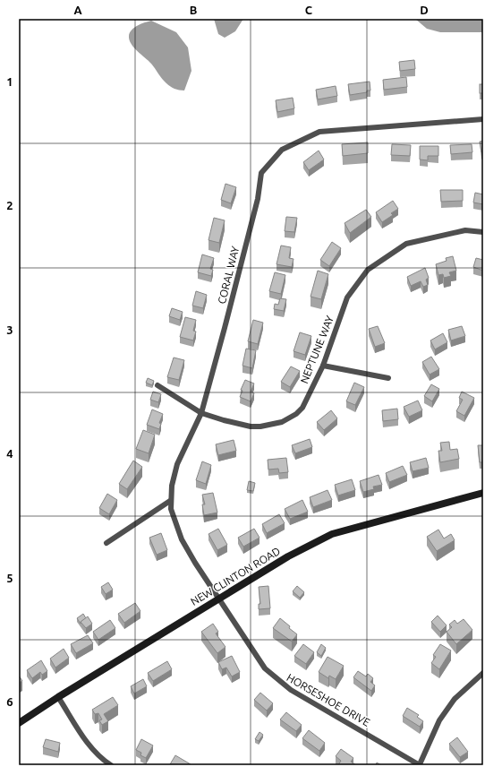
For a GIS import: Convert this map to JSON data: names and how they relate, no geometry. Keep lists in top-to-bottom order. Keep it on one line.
{"streets":{"street":["CORAL WAY","NEPTUNE WAY","NEW CLINTON ROAD","HORSESHOE DRIVE"]},"crossings":[["CORAL WAY","NEPTUNE WAY"],["CORAL WAY","NEW CLINTON ROAD"],["CORAL WAY","HORSESHOE DRIVE"],["NEW CLINTON ROAD","HORSESHOE DRIVE"]],"grid":{"columns":["A","B","C","D"],"rows":["1","2","3","4","5","6"]}}
